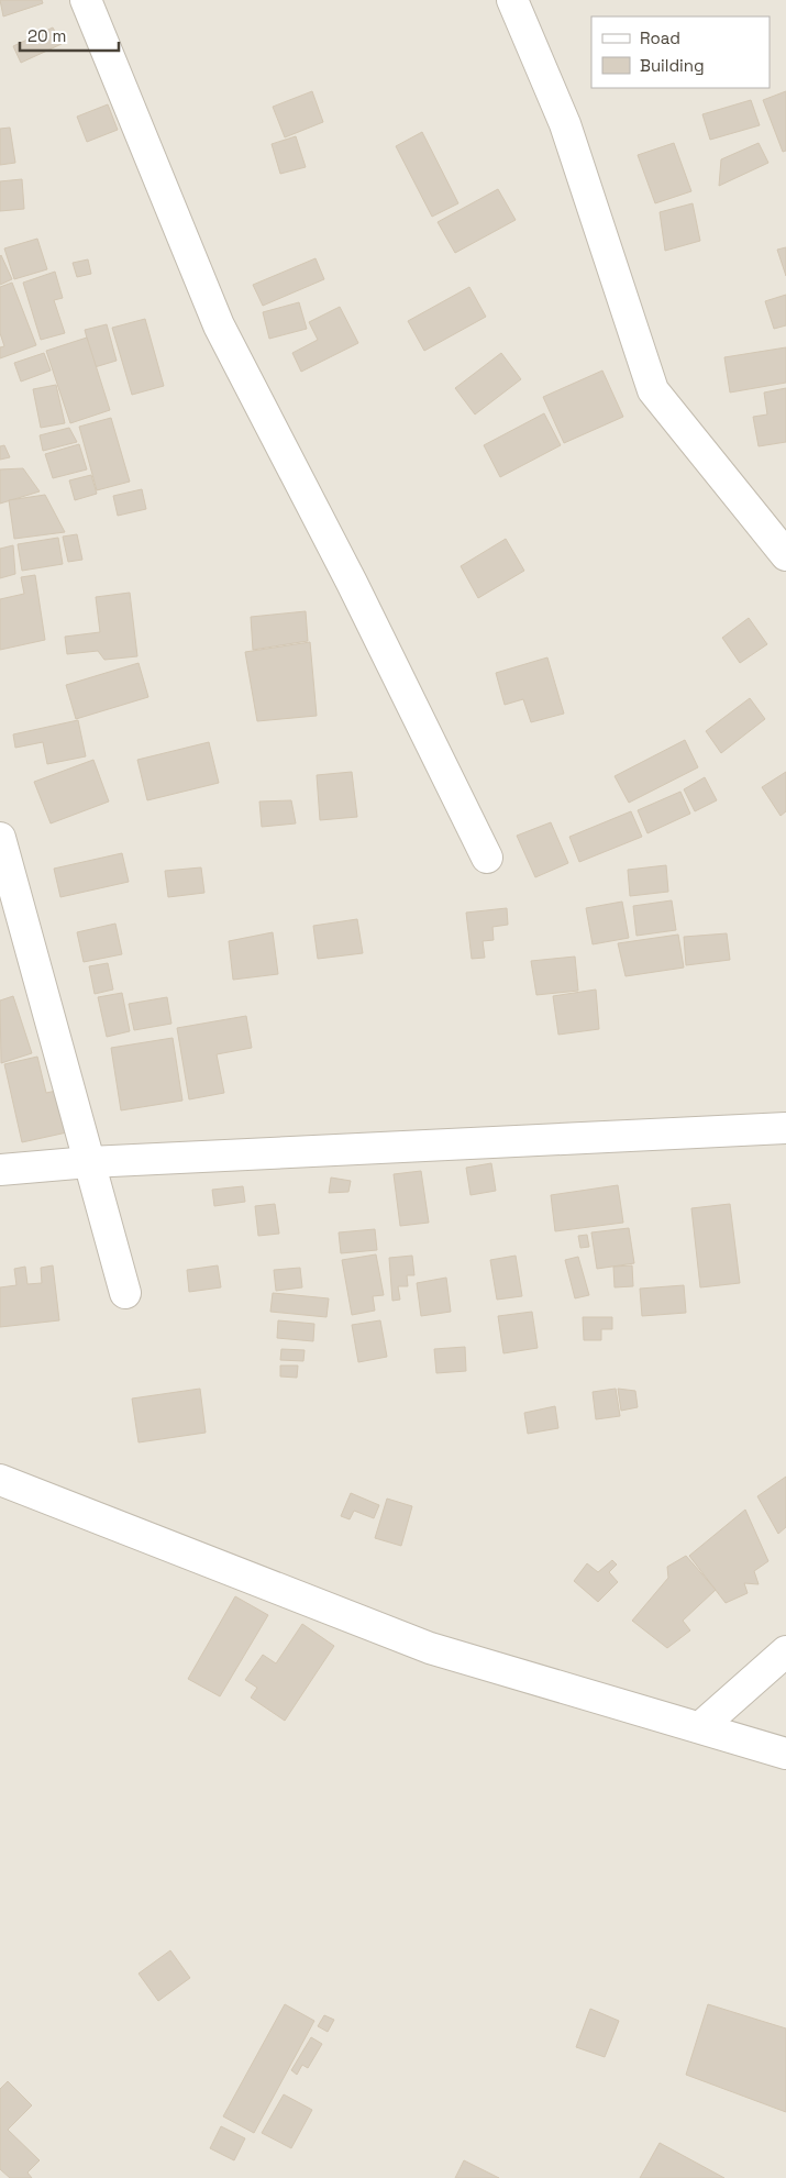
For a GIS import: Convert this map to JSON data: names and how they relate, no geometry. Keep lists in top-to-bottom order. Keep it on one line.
{"legend":["Road","Building"],"scale_bar":"20 m"}
